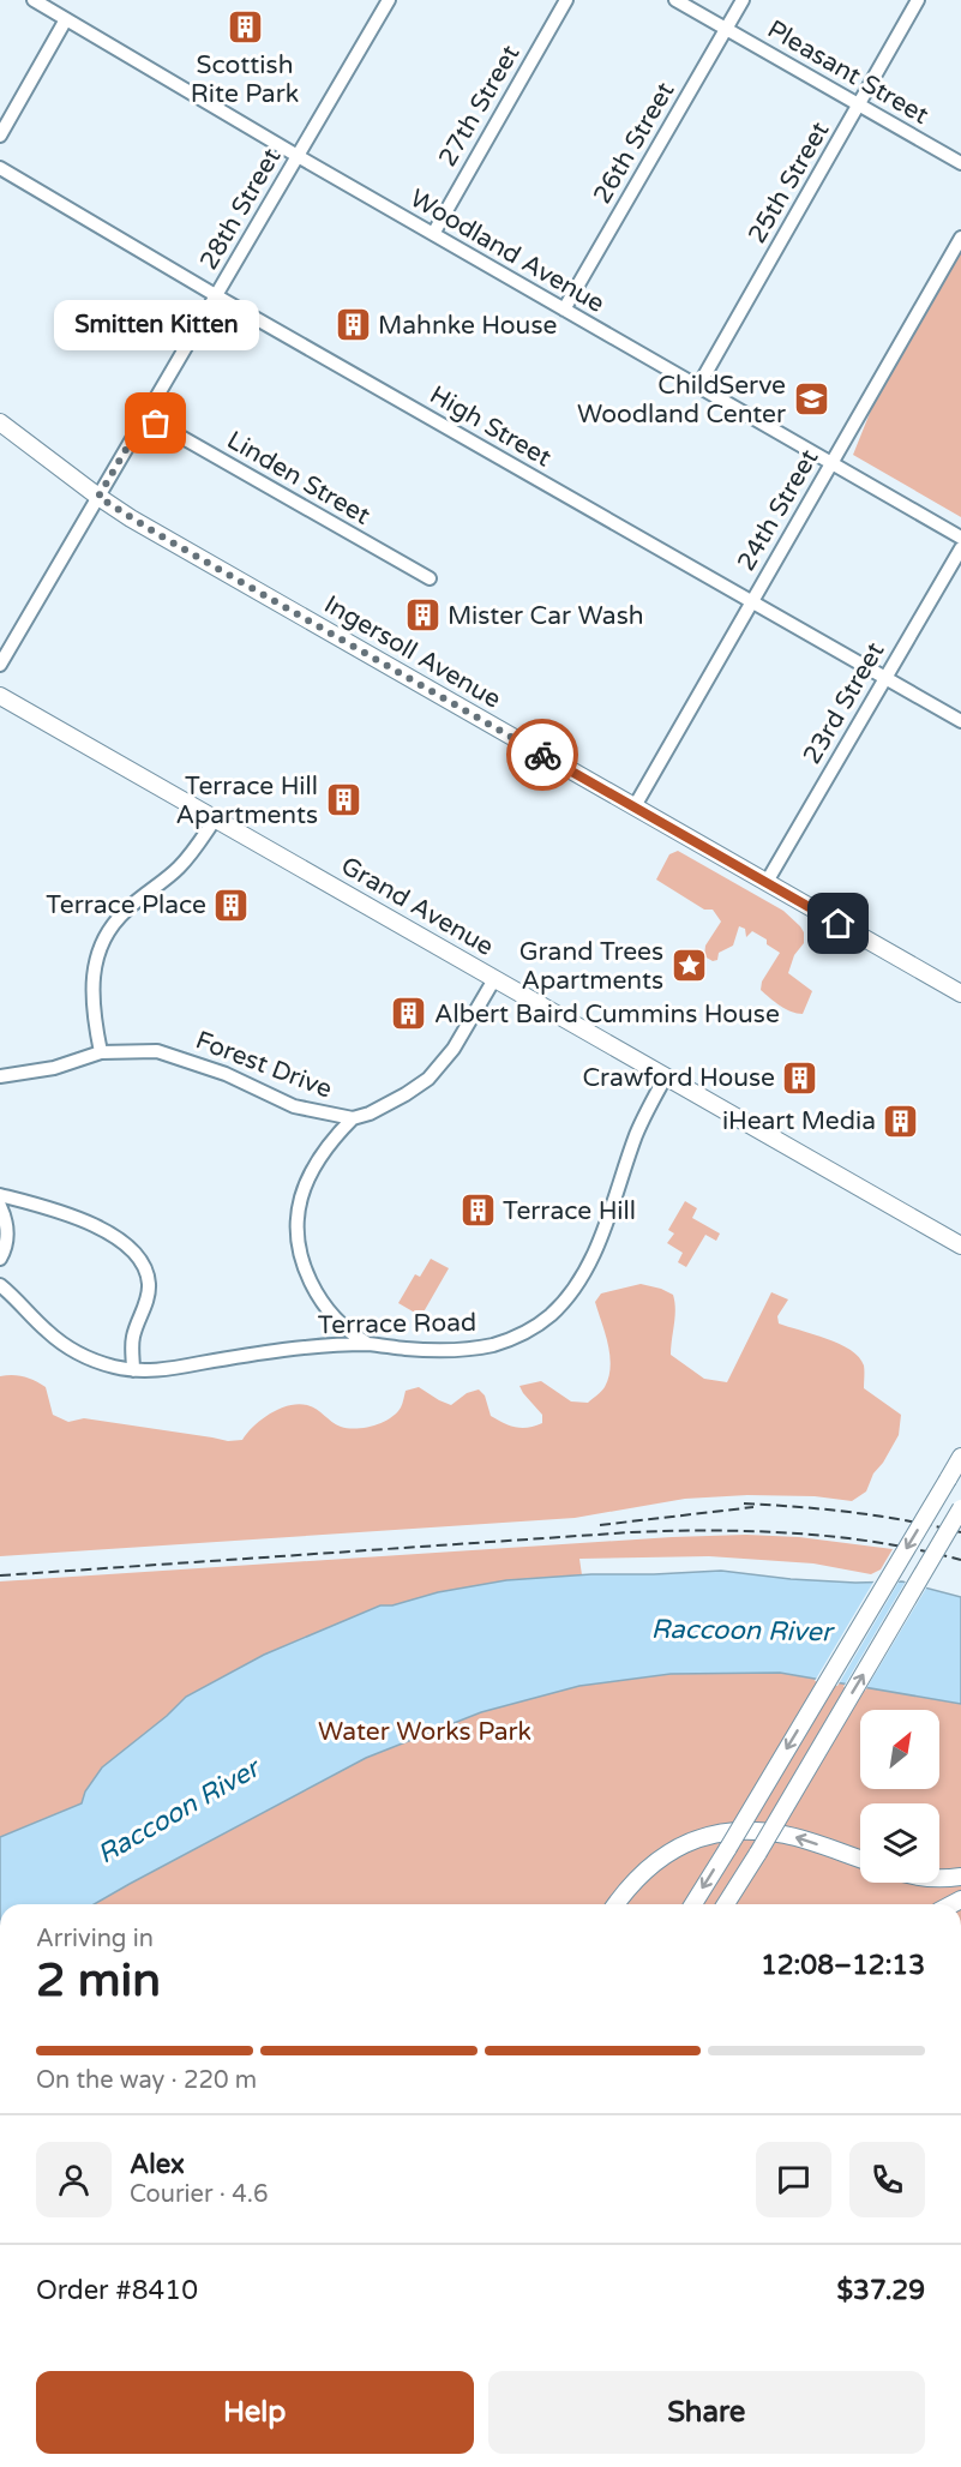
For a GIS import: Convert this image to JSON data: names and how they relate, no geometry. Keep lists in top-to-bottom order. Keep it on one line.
{"streets":{"main road":["Ingersoll Avenue","Grand Avenue"],"street":["Pleasant Street","27th Street","26th Street","25th Street","28th Street","Woodland Avenue","High Street","Linden Street","24th Street","23rd Street","Forest Drive","Terrace Road"]},"crossings":[["Pleasant Street","26th Street"],["Pleasant Street","25th Street"],["27th Street","Woodland Avenue"],["26th Street","Woodland Avenue"],["25th Street","Woodland Avenue"],["28th Street","Woodland Avenue"],["28th Street","High Street"],["28th Street","Linden Street"],["28th Street","Ingersoll Avenue"],["Woodland Avenue","24th Street"],["High Street","24th Street"],["High Street","23rd Street"],["24th Street","Ingersoll Avenue"],["Ingersoll Avenue","23rd Street"],["Grand Avenue","Forest Drive"],["Grand Avenue","Terrace Road"]],"water":["Raccoon River"],"parks":["Water Works Park"],"places":{"building":["Scottish Rite Park","Mahnke House","Mister Car Wash","Terrace Hill Apartments","Terrace Place","Albert Baird Cummins House","Crawford House","iHeart Media","Terrace Hill"],"school or university":["ChildServe Woodland Center"],"other":["Smitten Kitten"],"place":["Grand Trees Apartments"]},"north":"top right","page":{"bubble":"Smitten Kitten","heading":["2 min","Arriving in","12:08–12:13"],"panel":["Alex","Courier · 4.6","Order #8410","$37.29"],"bar":"On the way · 220 m","buttons":["Help","Share"]}}
